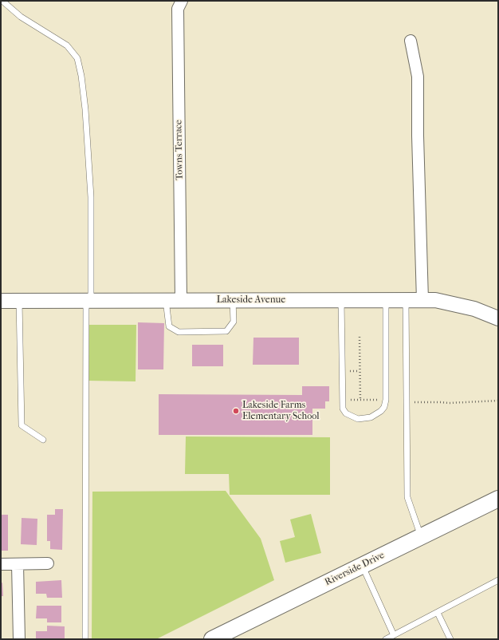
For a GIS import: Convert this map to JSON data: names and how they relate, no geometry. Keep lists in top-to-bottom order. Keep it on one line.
{"streets":{"main road":["Riverside Drive"],"street":["Towns Terrace","Lakeside Avenue"]},"crossings":[["Towns Terrace","Lakeside Avenue"]],"places":["Lakeside Farms Elementary School"]}
